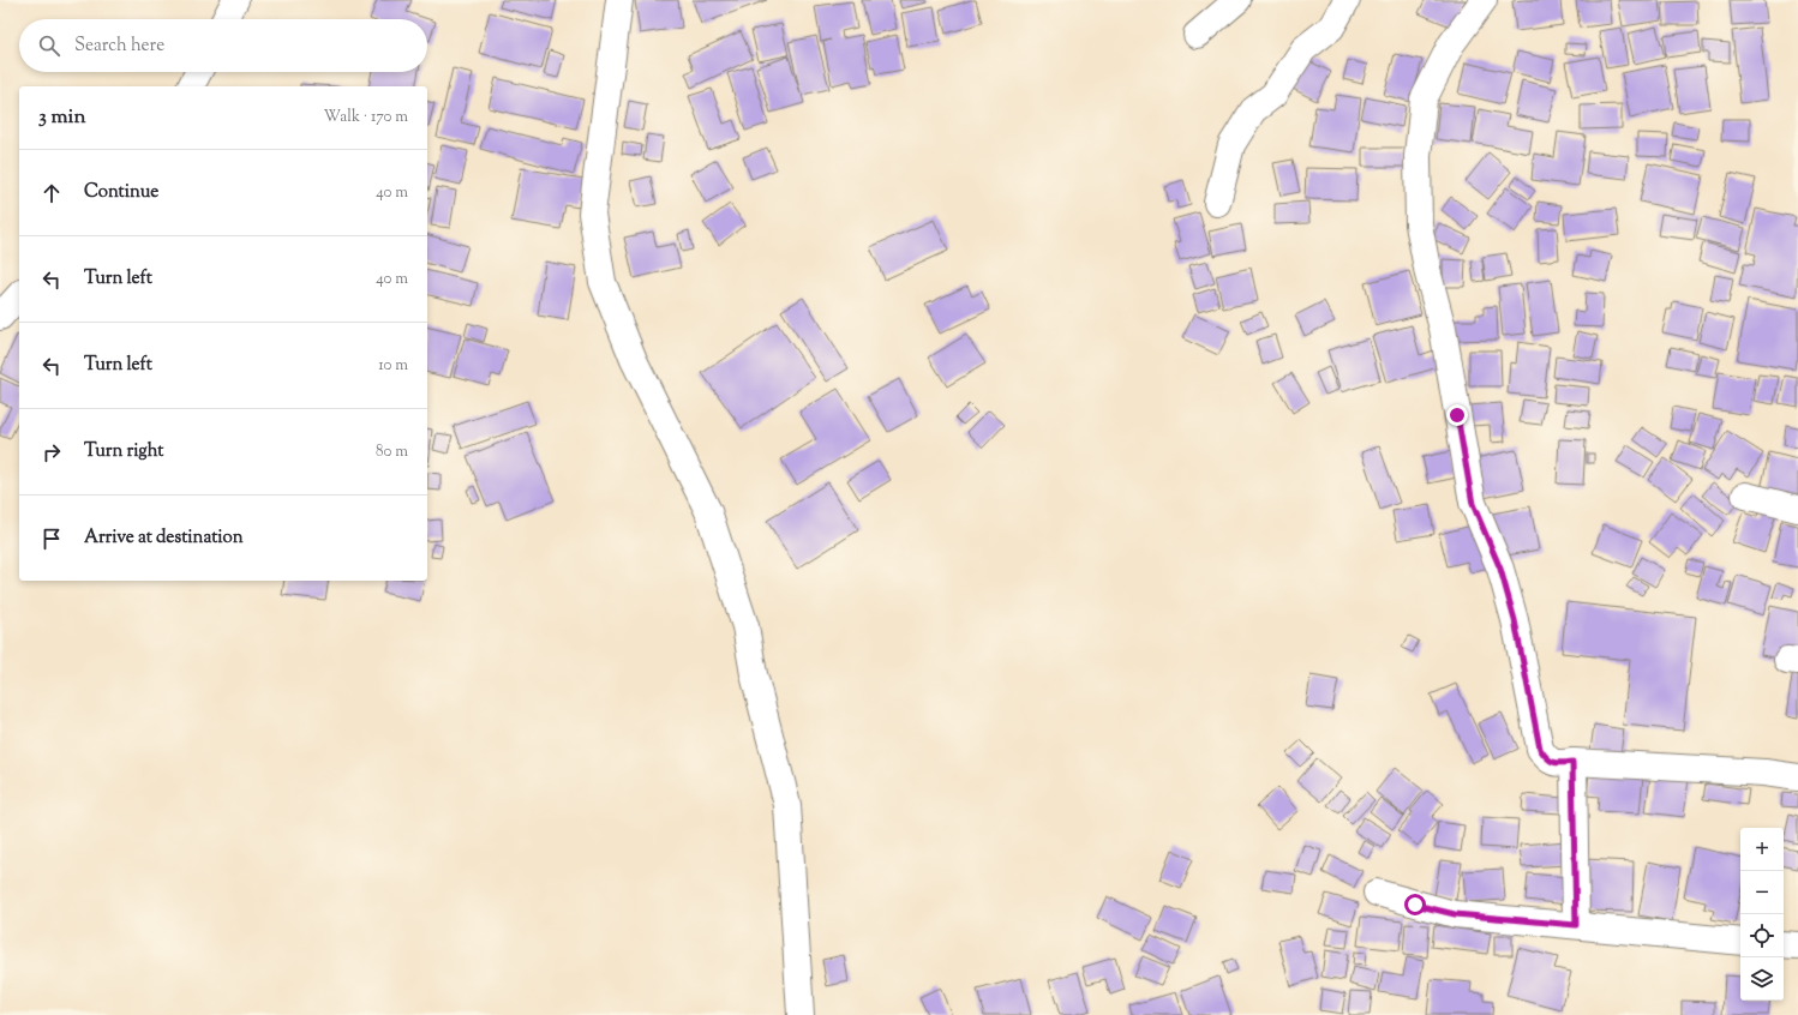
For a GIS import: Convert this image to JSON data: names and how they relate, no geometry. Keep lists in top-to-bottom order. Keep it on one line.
{"page":{"search":"Search here","heading":["3 min","Walk · 170 m"],"list":[["Continue","40 m"],["Turn left","40 m"],["Turn left","10 m"],["Turn right","80 m"],"Arrive at destination"],"map_buttons":["+","−"]}}
